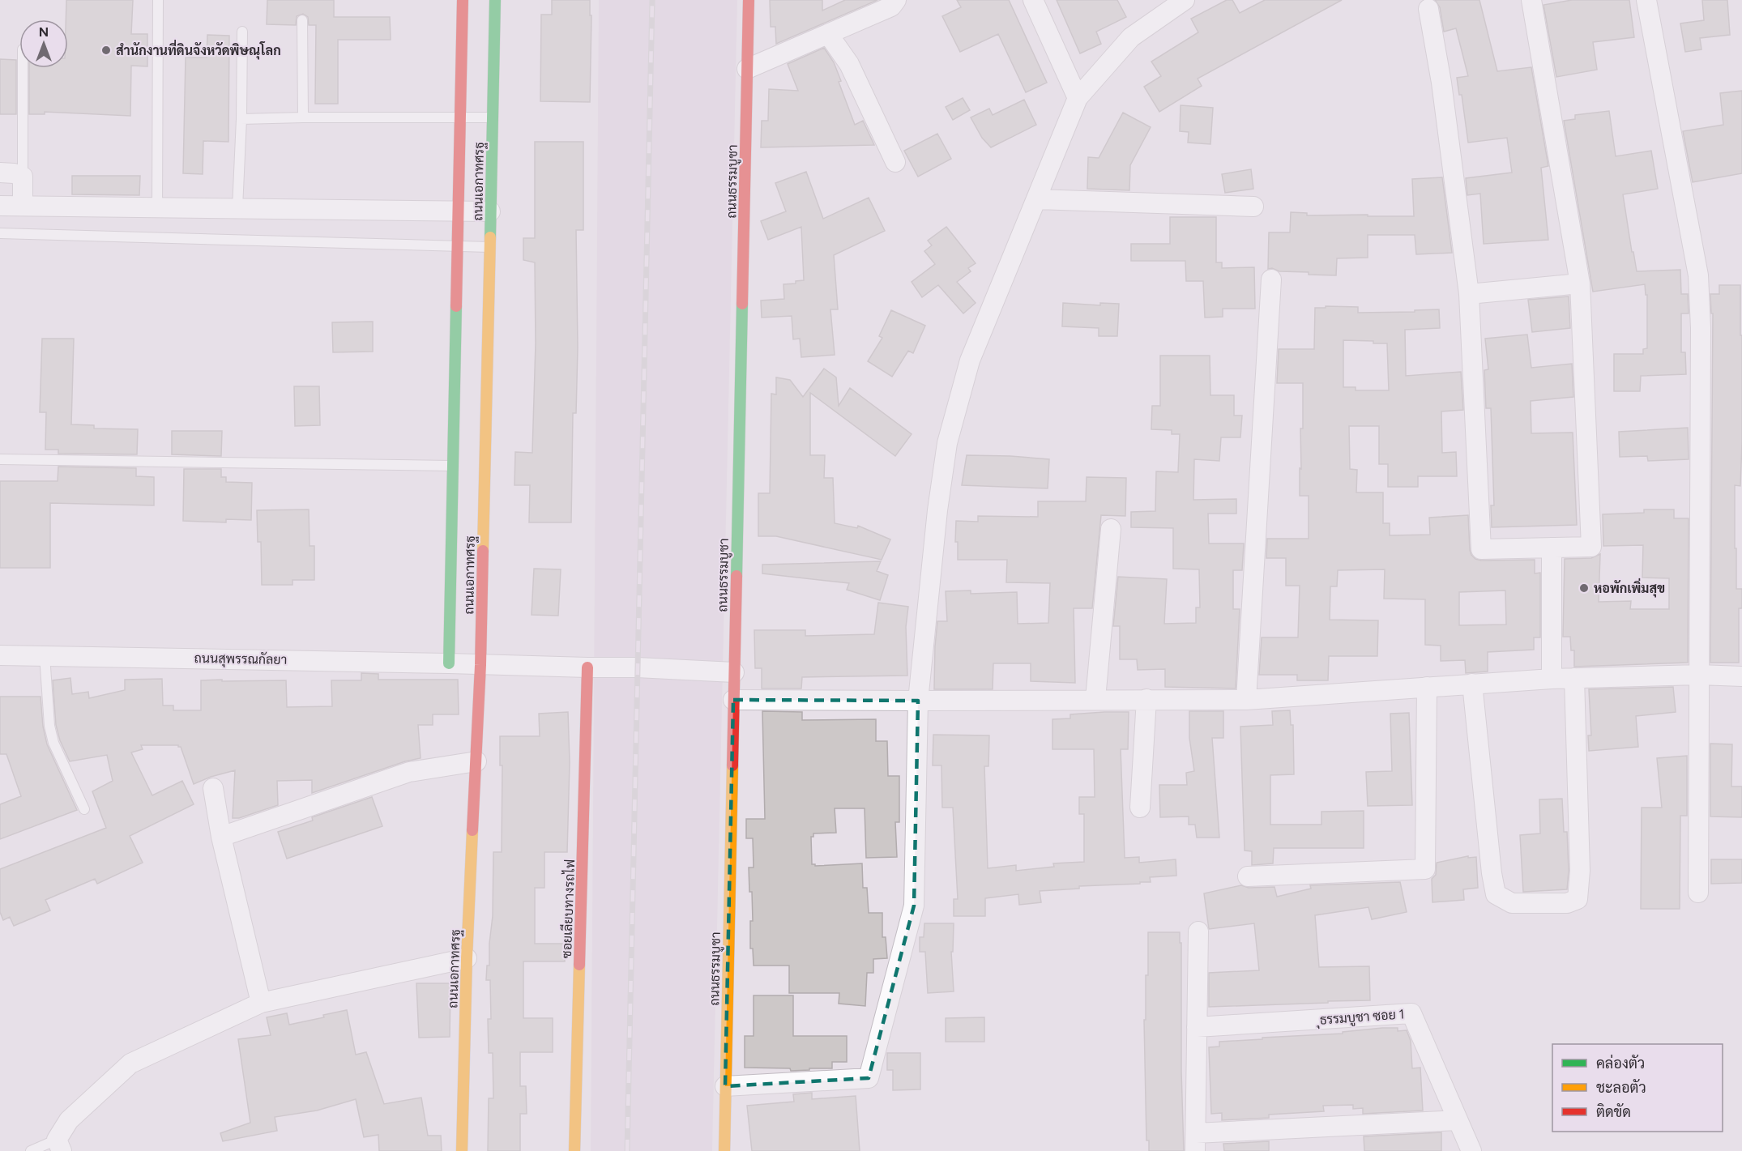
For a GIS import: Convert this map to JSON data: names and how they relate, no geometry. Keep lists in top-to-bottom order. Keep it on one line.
{"streets":{"main road":["ถนนเอกาทศรฐ","ถนนธรรมบูชา","ซอยเลียบทางรถไฟ"],"street":["ถนนสุพรรณกัลยา","ุธรรมบูชา ซอย 1"]},"crossings":[["ถนนเอกาทศรฐ","ถนนสุพรรณกัลยา"],["ถนนธรรมบูชา","ถนนสุพรรณกัลยา"],["ถนนสุพรรณกัลยา","ซอยเลียบทางรถไฟ"]],"places":["สำนักงานที่ดินจังหวัดพิษณุโลก","หอพักเพิ่มสุข"],"legend":["คล่องตัว","ชะลอตัว","ติดขัด"],"north":"top"}
